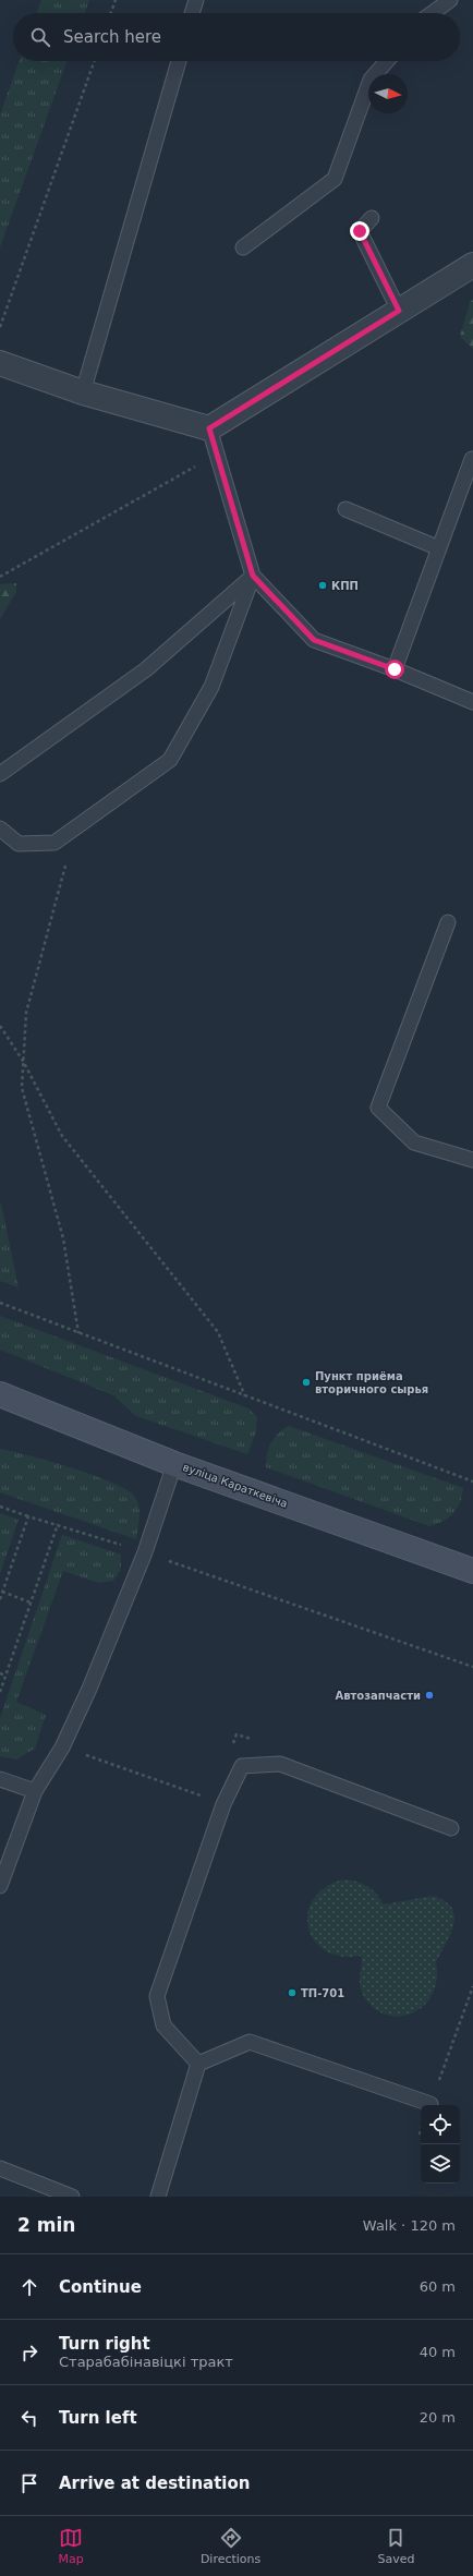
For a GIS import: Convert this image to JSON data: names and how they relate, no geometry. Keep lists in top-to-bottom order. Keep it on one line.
{"streets":{"street":["вуліца Караткевіча"]},"places":["КПП","Пункт приёма вторичного сырья","Автозапчасти","ТП-701"],"north":"right","page":{"search":"Search here","heading":["2 min","Walk · 120 m"],"list":[["Continue","60 m"],["Turn right","Старабабінавіцкі тракт","40 m"],["Turn left","20 m"],"Arrive at destination"],"nav":["Map","Directions","Saved"]}}
